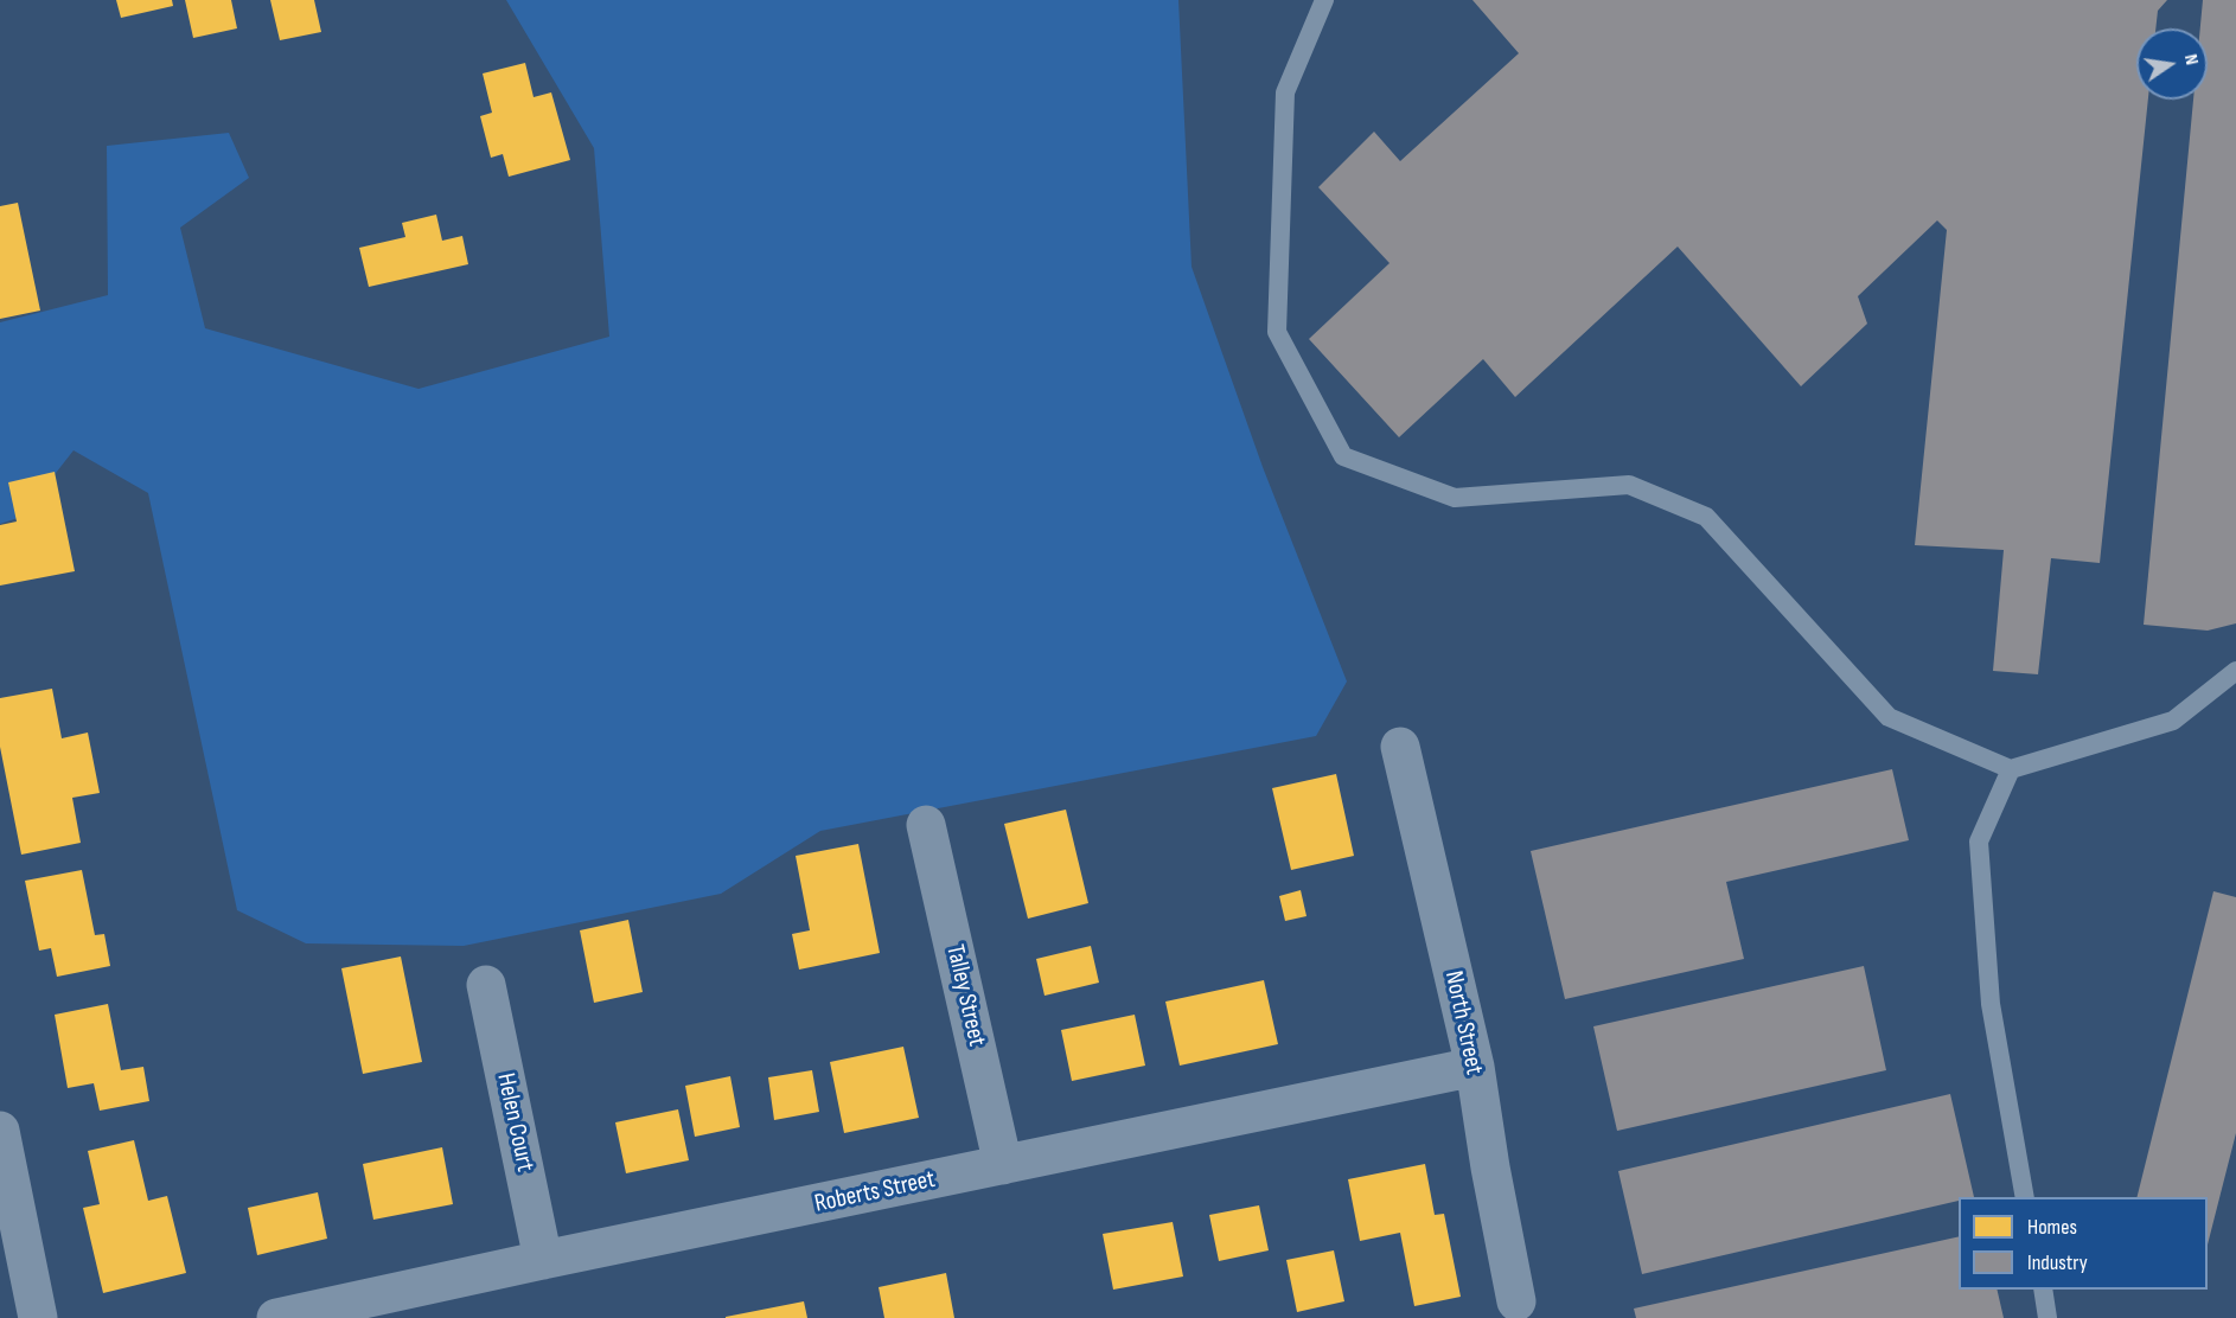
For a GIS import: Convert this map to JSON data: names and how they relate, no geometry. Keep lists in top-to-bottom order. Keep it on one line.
{"streets":{"street":["Talley Street","North Street","Helen Court","Roberts Street"]},"crossings":[["Talley Street","Roberts Street"],["North Street","Roberts Street"],["Helen Court","Roberts Street"]],"legend":["Homes","Industry"],"north":"right"}
